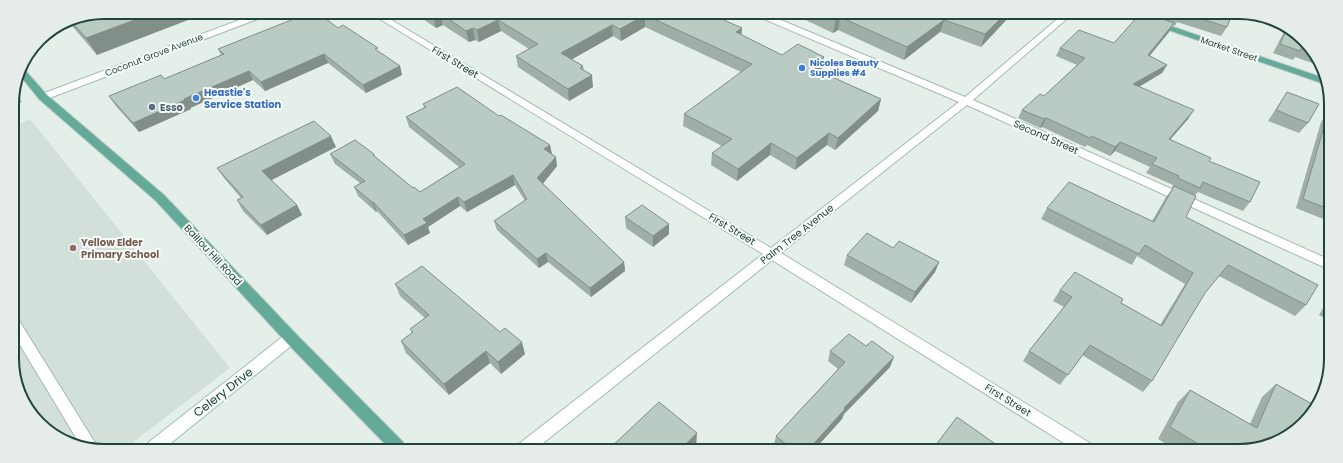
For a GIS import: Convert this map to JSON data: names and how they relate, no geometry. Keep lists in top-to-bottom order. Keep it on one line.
{"streets":{"main road":["Market Street","Baillou Hill Road"],"street":["Coconut Grove Avenue","First Street","Second Street","Palm Tree Avenue","Celery Drive"]},"crossings":[["Coconut Grove Avenue","Baillou Hill Road"],["First Street","Palm Tree Avenue"],["Second Street","Palm Tree Avenue"],["Baillou Hill Road","Celery Drive"]],"places":["Nicoles Beauty Supplies #4","Heastie's Service Station","Esso","Yellow Elder Primary School"]}
